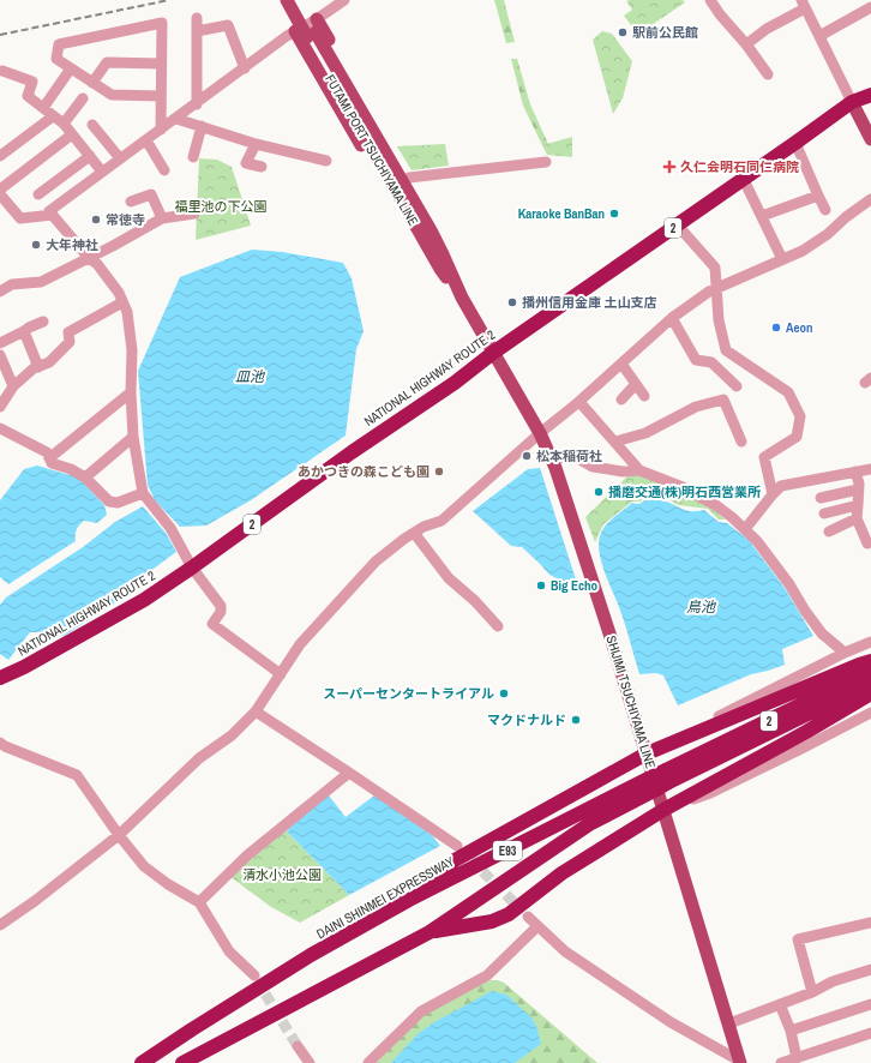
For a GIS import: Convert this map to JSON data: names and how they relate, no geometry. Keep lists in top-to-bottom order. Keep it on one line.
{"streets":{"highway":["2","NATIONAL HIGHWAY ROUTE 2","E93","DAINI SHINMEI EXPRESSWAY"],"main road":["FUTAMI PORT TSUCHIYAMA LINE","SHIJIMI TSUCHIYAMA LINE"]},"crossings":[["FUTAMI PORT TSUCHIYAMA LINE","NATIONAL HIGHWAY ROUTE 2"],["FUTAMI PORT TSUCHIYAMA LINE","SHIJIMI TSUCHIYAMA LINE"],["2","E93"],["2","DAINI SHINMEI EXPRESSWAY"],["NATIONAL HIGHWAY ROUTE 2","SHIJIMI TSUCHIYAMA LINE"],["E93","DAINI SHINMEI EXPRESSWAY"]],"water":["皿池","鳥池"],"parks":["福里池の下公園","清水小池公園"],"places":{"other":["駅前公民館","Karaoke BanBan","常徳寺","大年神社","播州信用金庫 土山支店","Aeon","松本稲荷社","あかつきの森こども園","播磨交通(株)明石西営業所","Big Echo","スーパーセンタートライアル","マクドナルド"],"health":["久仁会明石同仁病院"]}}
